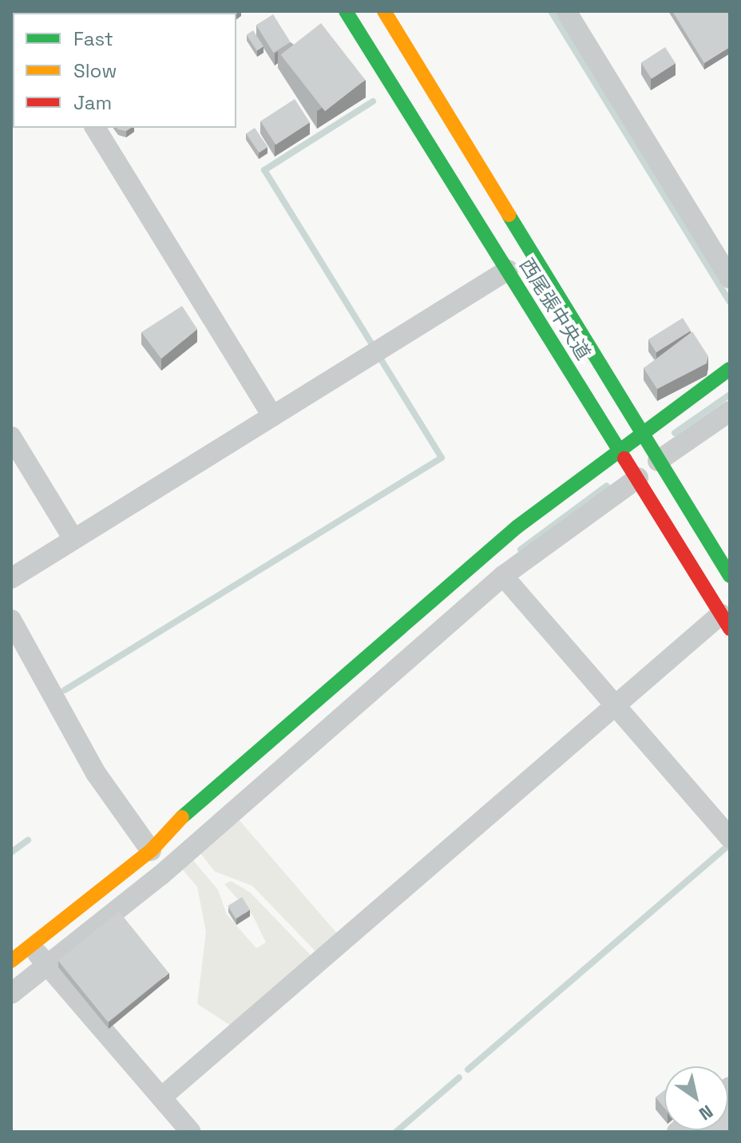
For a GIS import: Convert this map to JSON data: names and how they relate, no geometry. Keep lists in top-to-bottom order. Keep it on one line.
{"streets":{"main road":["西尾張中央道"]},"legend":["Fast","Slow","Jam"],"north":"bottom right"}
